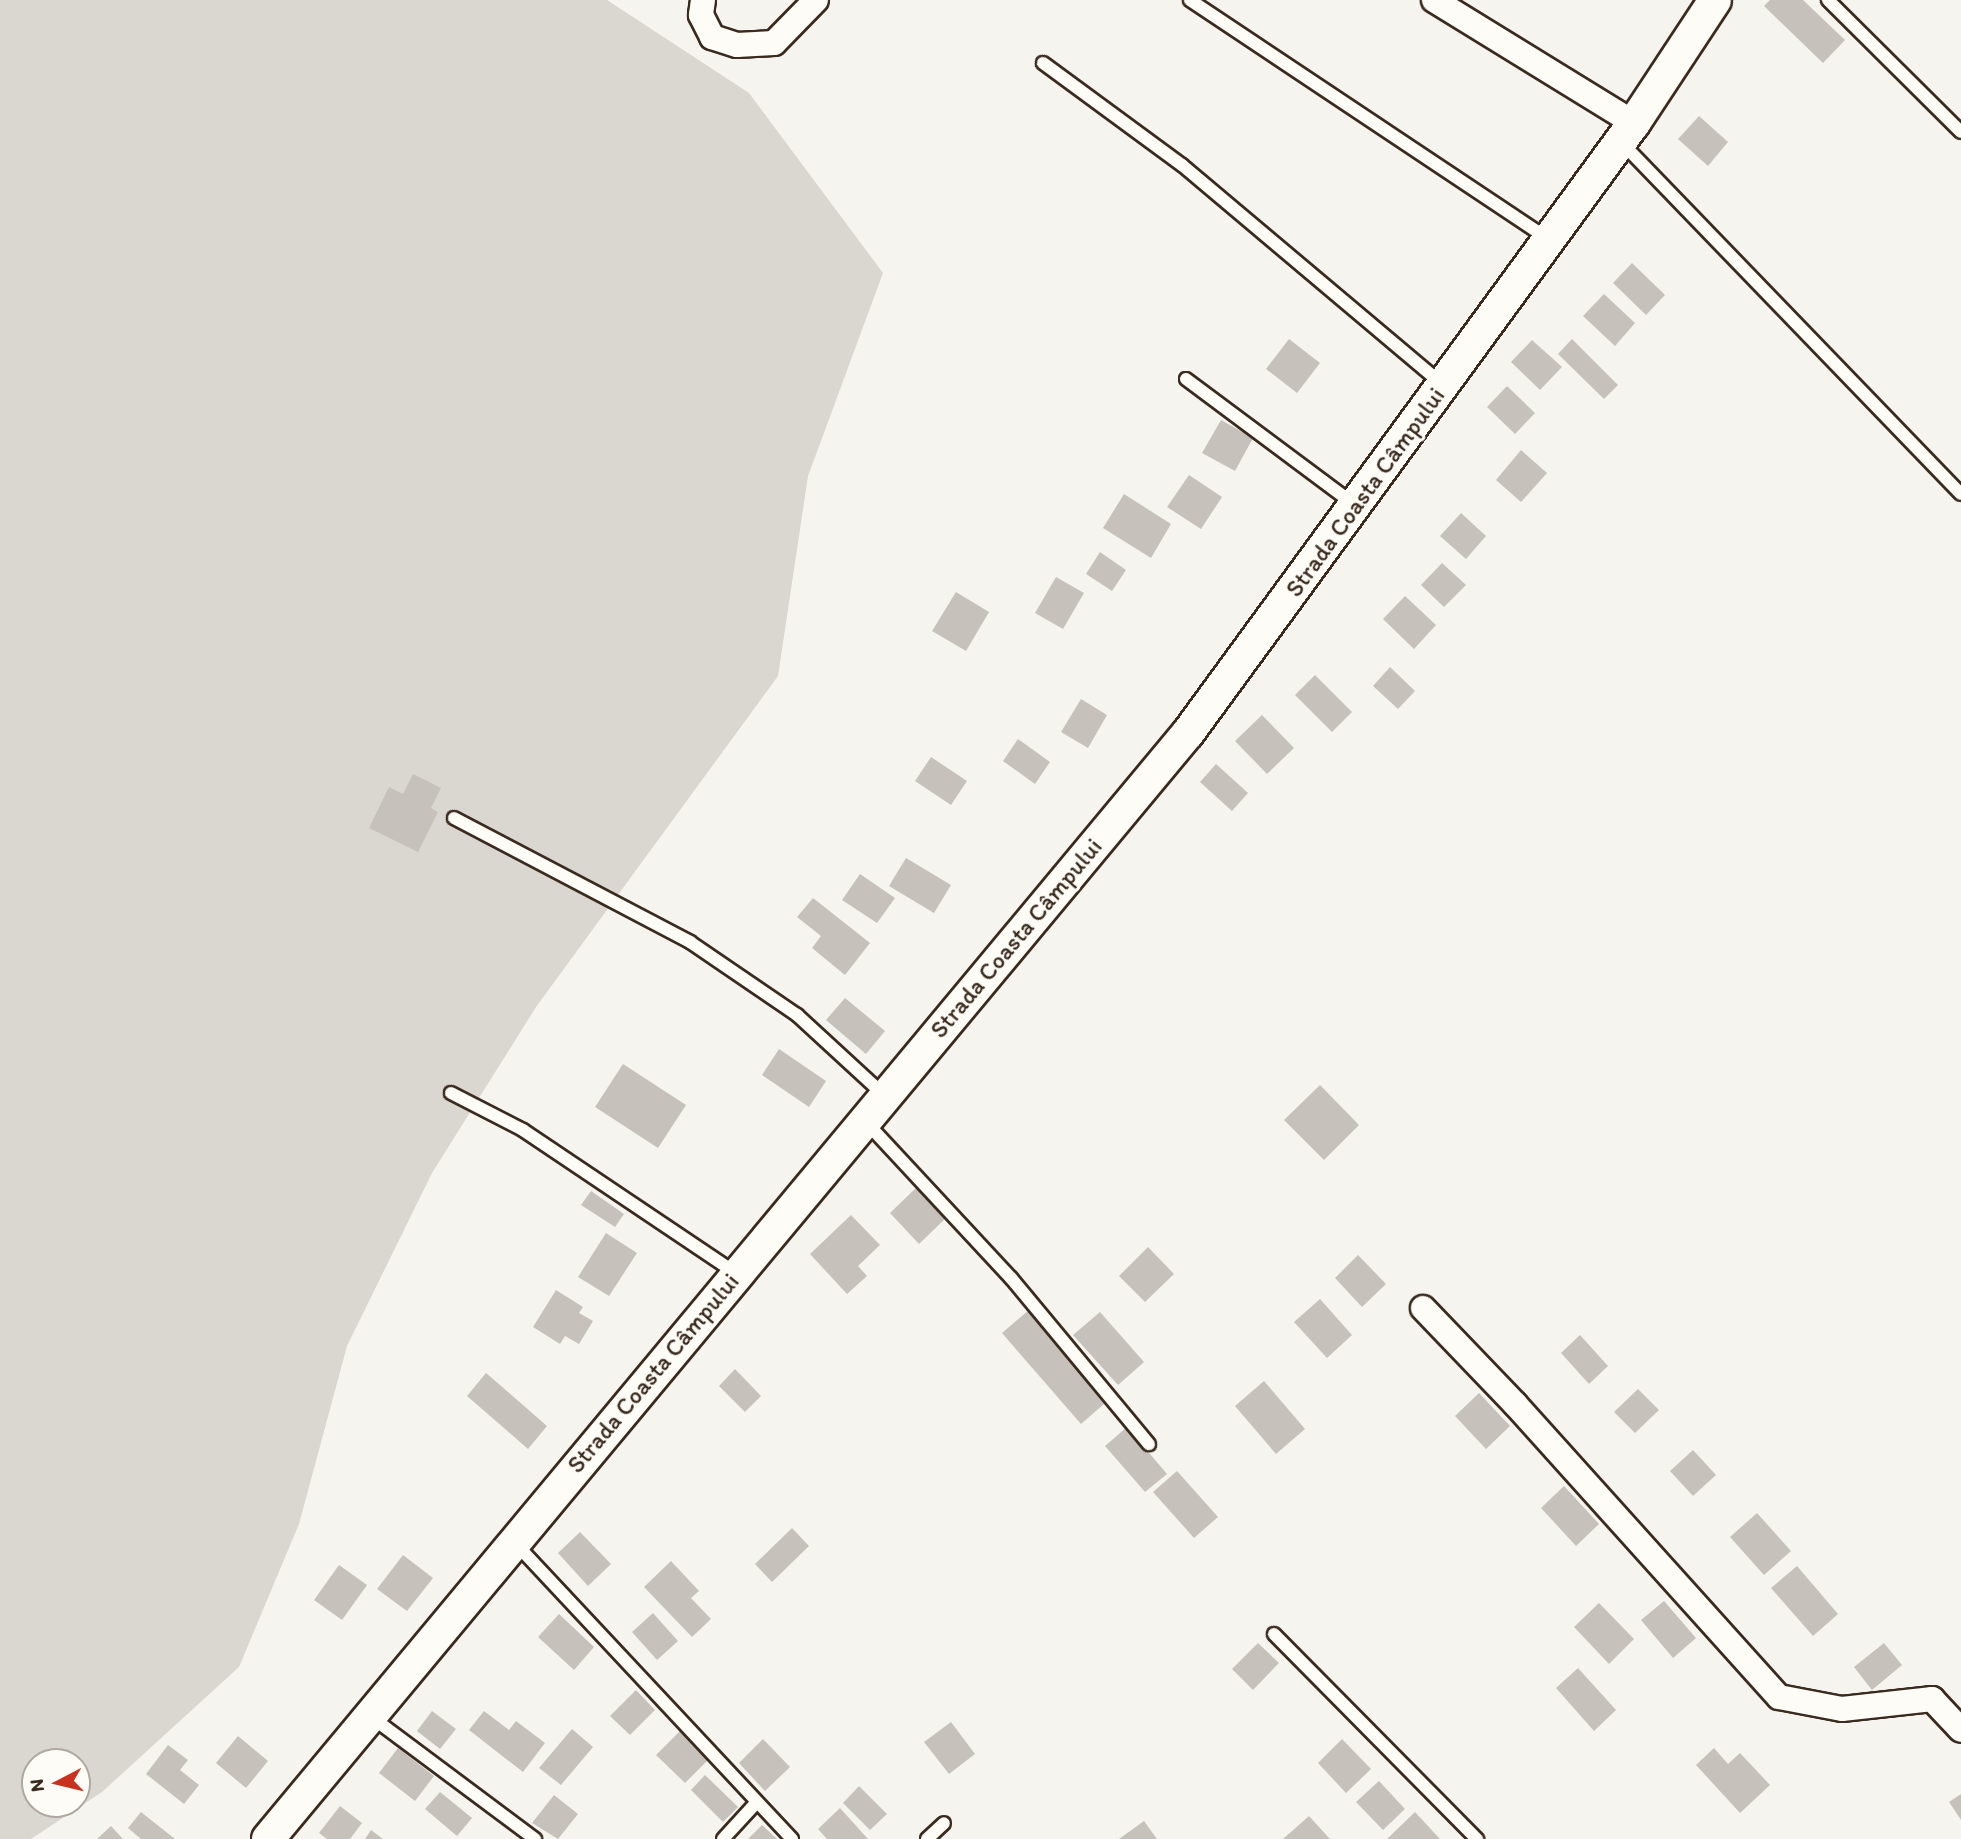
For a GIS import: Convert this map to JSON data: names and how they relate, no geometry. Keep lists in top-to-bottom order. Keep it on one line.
{"streets":{"street":["Strada Coasta Câmpului"]},"north":"left"}
